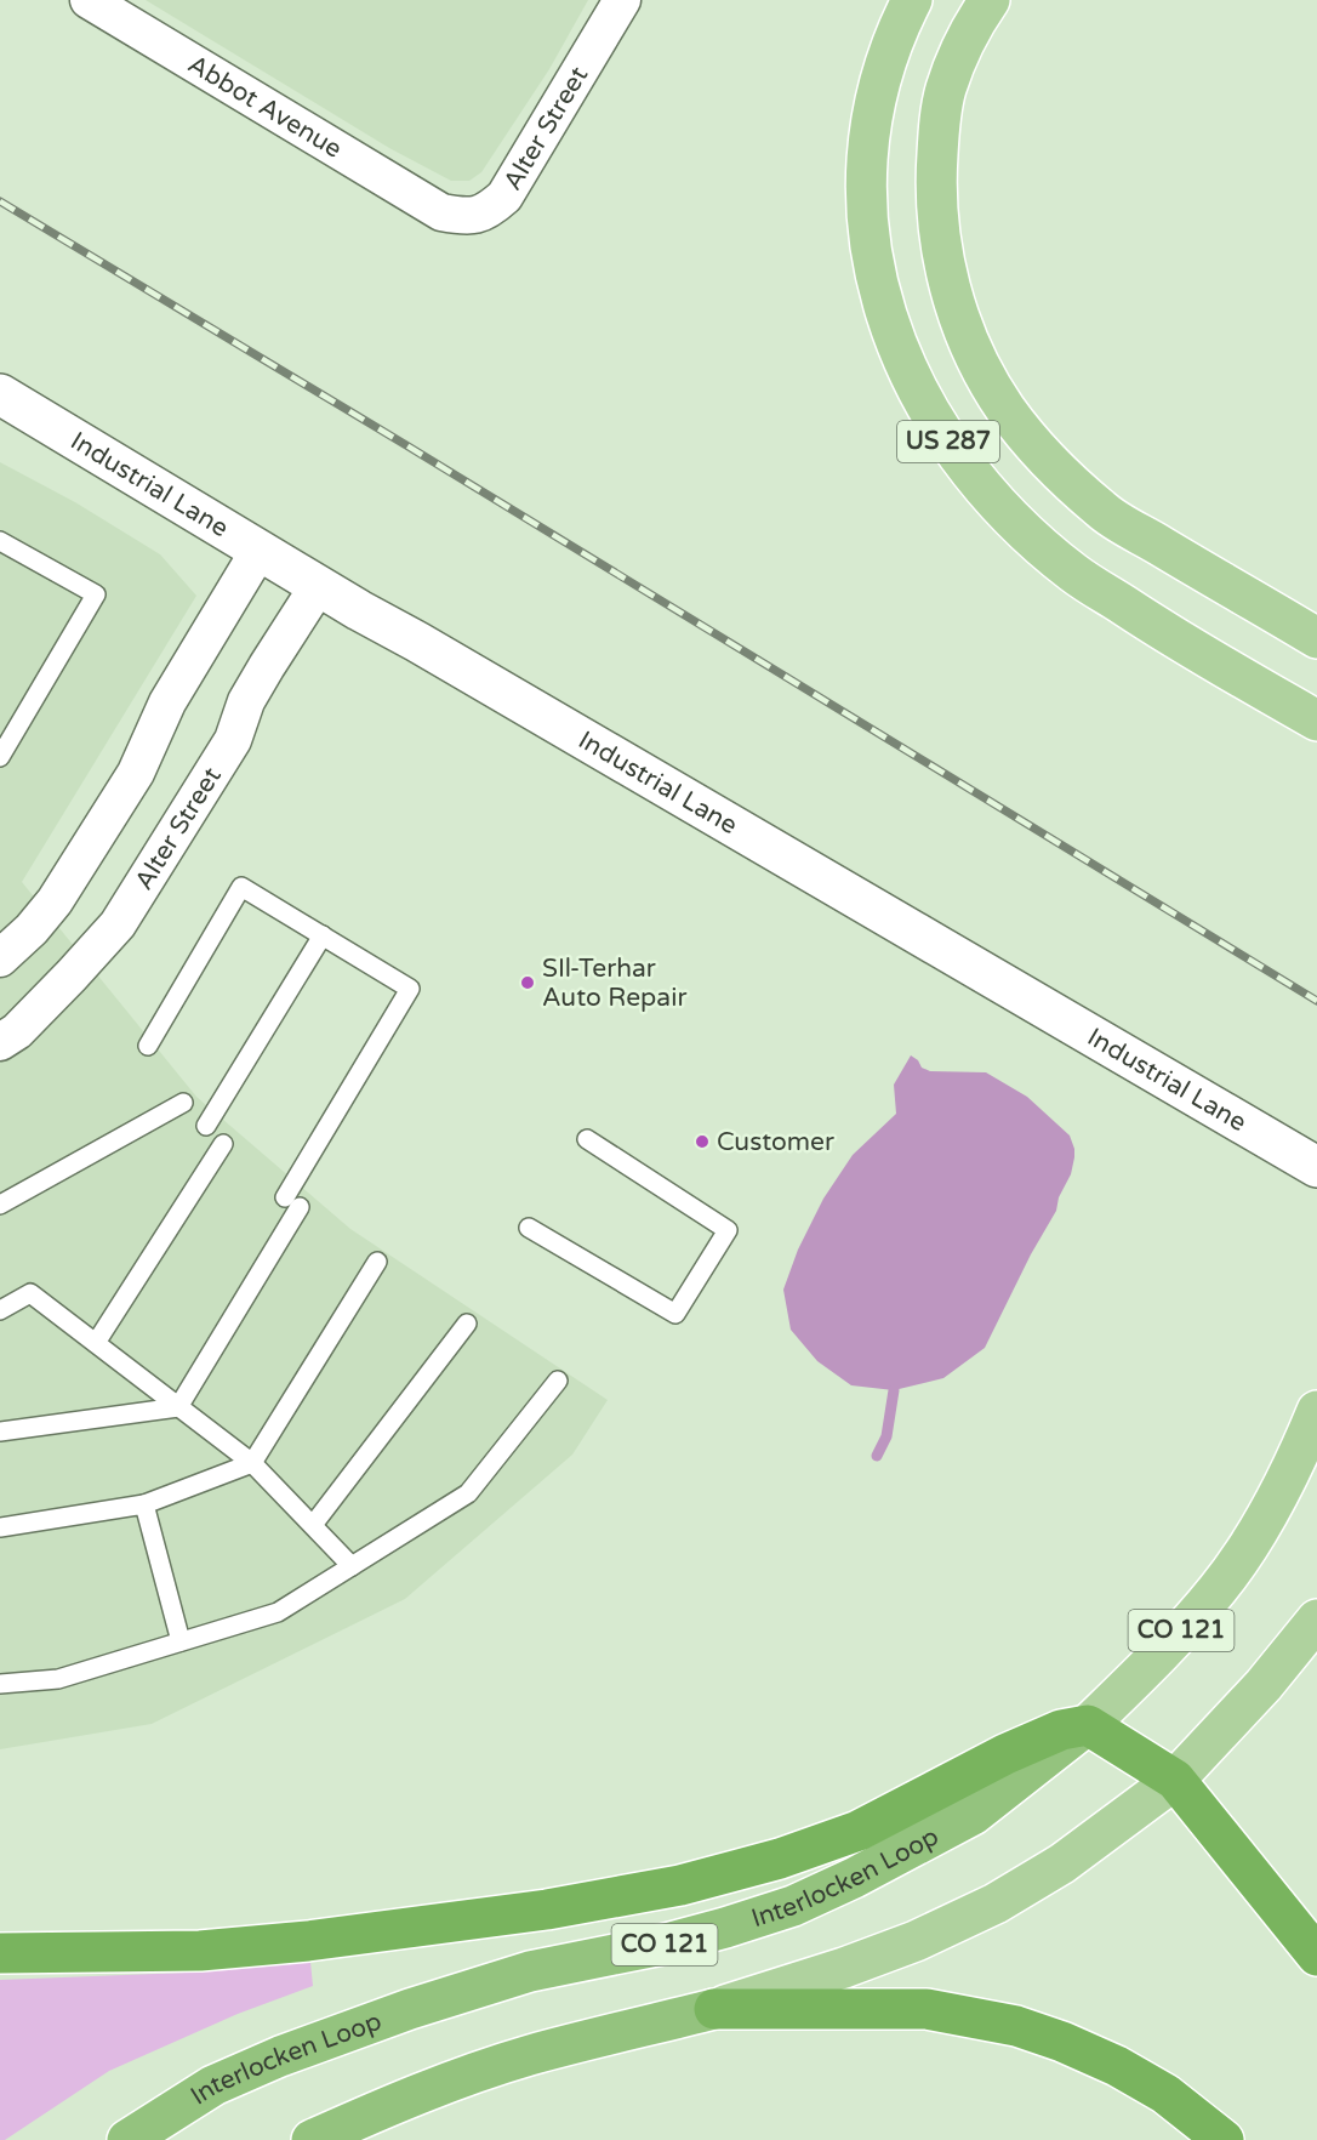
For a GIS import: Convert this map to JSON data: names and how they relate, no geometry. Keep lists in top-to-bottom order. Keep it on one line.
{"streets":{"highway":["CO 121","Interlocken Loop"],"main road":["US 287"],"street":["Abbot Avenue","Alter Street","Industrial Lane"]},"crossings":[["Abbot Avenue","Alter Street"],["Alter Street","Industrial Lane"]],"places":["SIl-Terhar Auto Repair","Customer"]}
